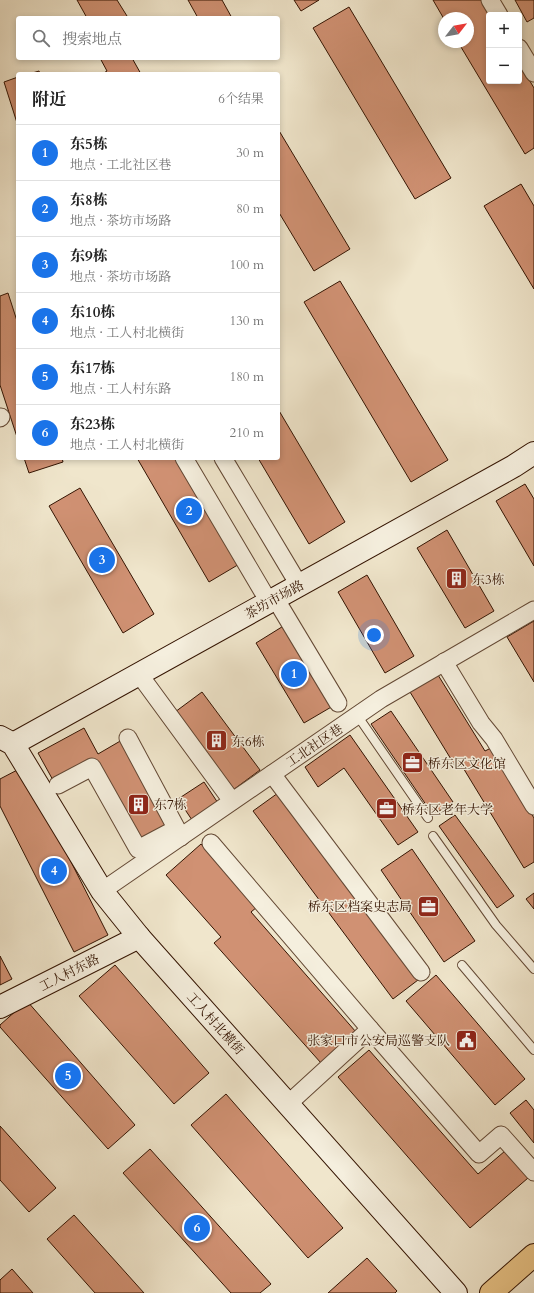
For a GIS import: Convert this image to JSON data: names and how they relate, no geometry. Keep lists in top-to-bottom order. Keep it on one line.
{"streets":{"street":["茶坊市场路","工北社区巷","工人村东路","工人村北横街"]},"crossings":[["茶坊市场路","工人村北横街"],["工北社区巷","工人村北横街"],["工人村东路","工人村北横街"]],"places":{"building":["东3栋","东6栋","东7栋"],"office":["桥东区文化馆","桥东区老年大学","桥东区档案史志局"],"public building":["张家口市公安局巡警支队"]},"north":"top right","page":{"map_buttons":["+","−"],"search":"搜索地点","heading":["附近","6个结果"],"list":[{"mark":"1","name":"东5栋","note":"地点 · 工北社区巷","value":"30 m"},{"mark":"2","name":"东8栋","note":"地点 · 茶坊市场路","value":"80 m"},{"mark":"3","name":"东9栋","note":"地点 · 茶坊市场路","value":"100 m"},{"mark":"4","name":"东10栋","note":"地点 · 工人村北横街","value":"130 m"},{"mark":"5","name":"东17栋","note":"地点 · 工人村东路","value":"180 m"},{"mark":"6","name":"东23栋","note":"地点 · 工人村北横街","value":"210 m"}],"pins":["2","3","1","4","5","6"]}}
